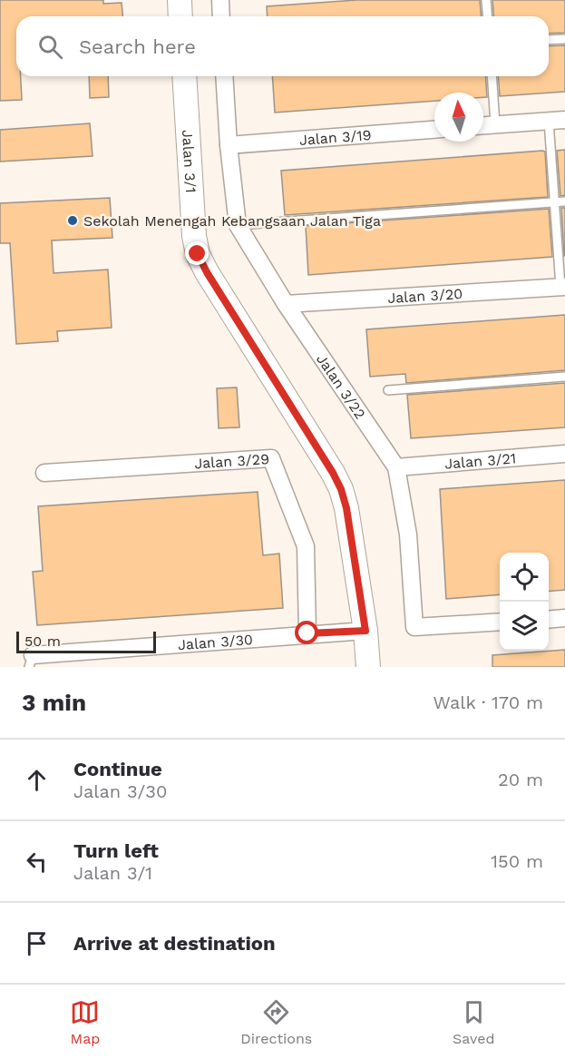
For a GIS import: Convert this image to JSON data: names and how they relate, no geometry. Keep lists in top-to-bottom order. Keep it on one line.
{"streets":{"street":["Jalan 3/19","Jalan 3/1","Jalan 3/20","Jalan 3/22","Jalan 3/21","Jalan 3/29","Jalan 3/30"]},"crossings":[["Jalan 3/19","Jalan 3/22"],["Jalan 3/1","Jalan 3/30"],["Jalan 3/20","Jalan 3/22"],["Jalan 3/22","Jalan 3/21"],["Jalan 3/29","Jalan 3/30"]],"places":["Sekolah Menengah Kebangsaan Jalan Tiga"],"scale_bar":"50 m","north":"top","page":{"search":"Search here","scale":"50 m","heading":["3 min","Walk · 170 m"],"list":[["Continue","Jalan 3/30","20 m"],["Turn left","Jalan 3/1","150 m"],"Arrive at destination"],"nav":["Map","Directions","Saved"]}}
